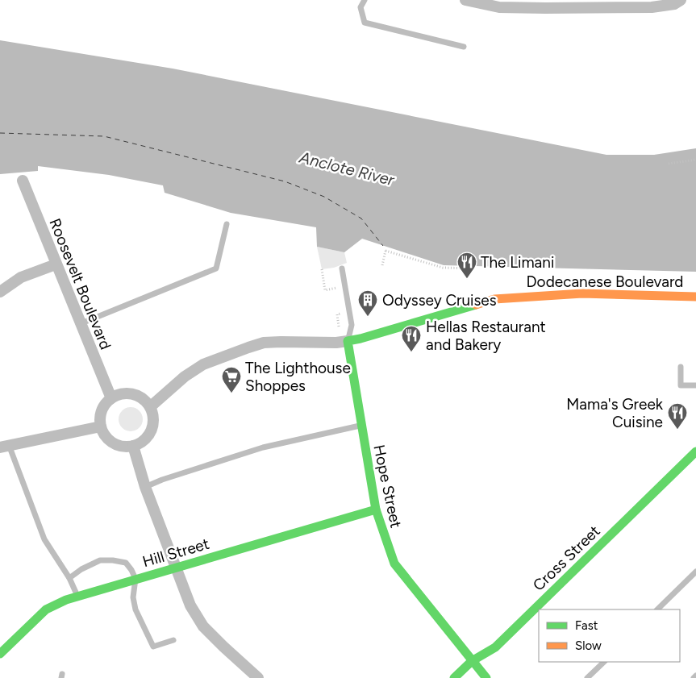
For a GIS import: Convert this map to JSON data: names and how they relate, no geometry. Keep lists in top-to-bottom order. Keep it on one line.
{"streets":{"street":["Dodecanese Boulevard","Roosevelt Boulevard","Hope Street","Hill Street","Cross Street"]},"crossings":[["Dodecanese Boulevard","Roosevelt Boulevard"],["Dodecanese Boulevard","Hope Street"],["Hope Street","Hill Street"],["Hope Street","Cross Street"]],"water":["Anclote River"],"places":{"restaurant":["The Limani","Hellas Restaurant and Bakery","Mama's Greek Cuisine"],"building":["Odyssey Cruises"],"supermarket":["The Lighthouse Shoppes"]},"legend":["Fast","Slow"]}
